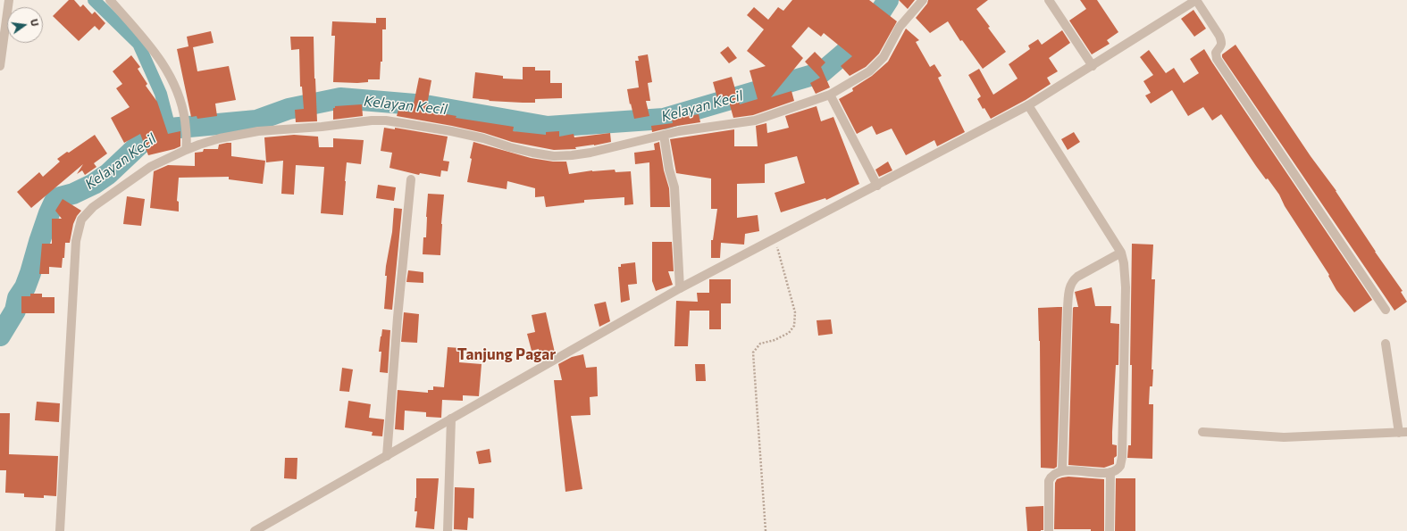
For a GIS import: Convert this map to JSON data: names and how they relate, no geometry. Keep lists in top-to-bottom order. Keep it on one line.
{"districts":["Tanjung Pagar"],"water":["Kelayan Kecil"],"north":"right"}
